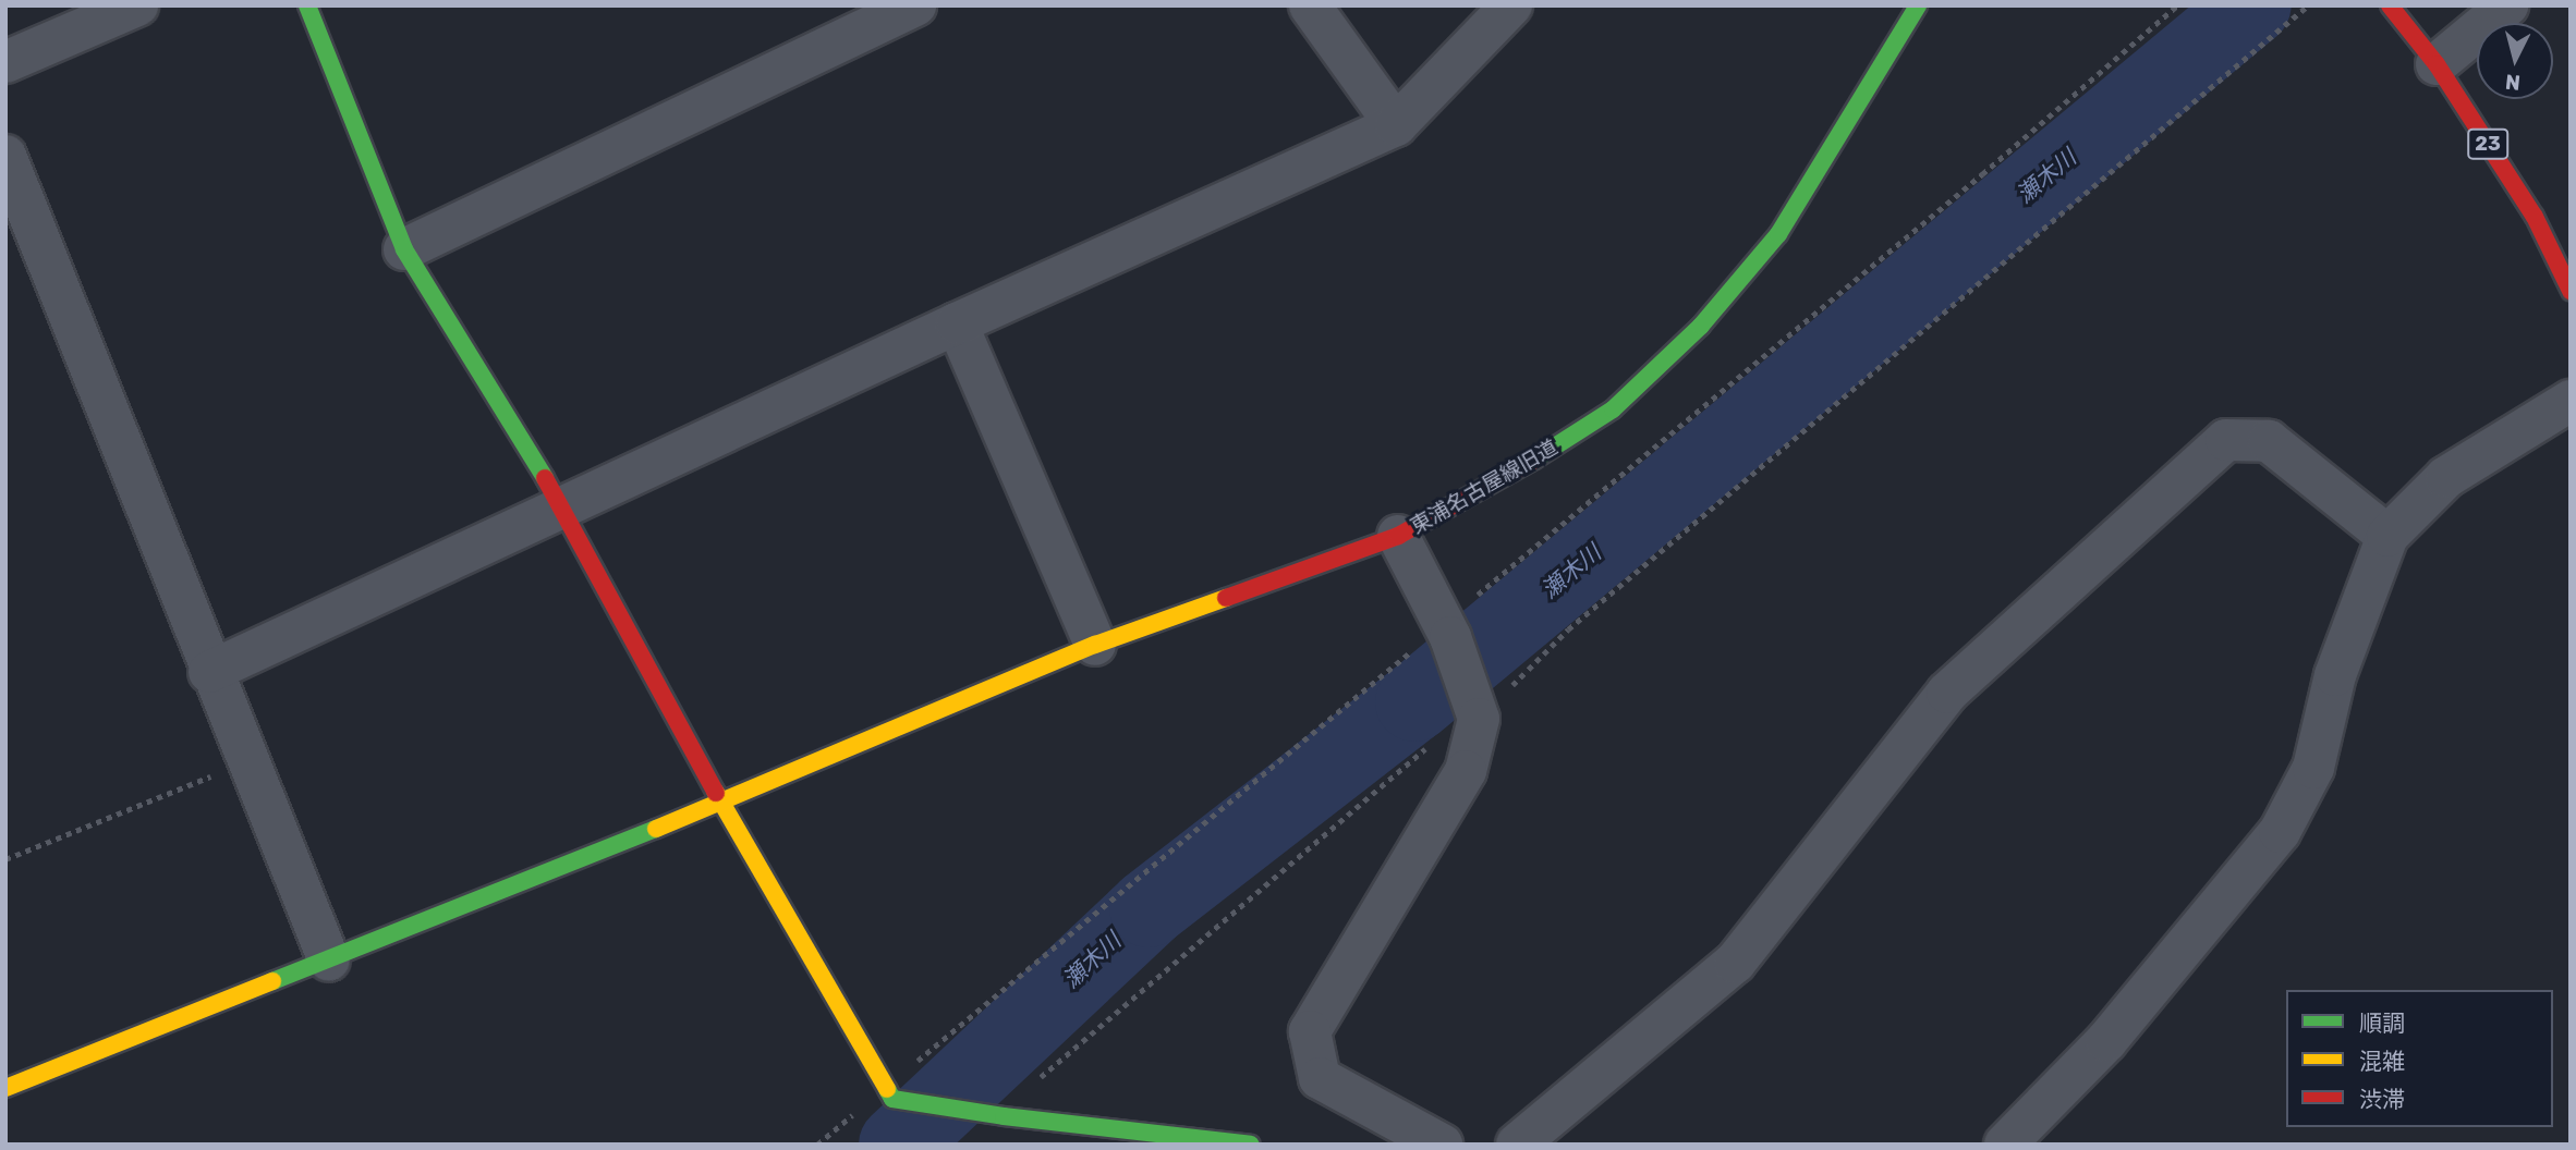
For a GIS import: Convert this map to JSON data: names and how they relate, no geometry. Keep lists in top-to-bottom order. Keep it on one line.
{"streets":{"street":["23","東浦名古屋線旧道"]},"water":["瀬木川"],"legend":["順調","混雑","渋滞"],"north":"bottom"}
